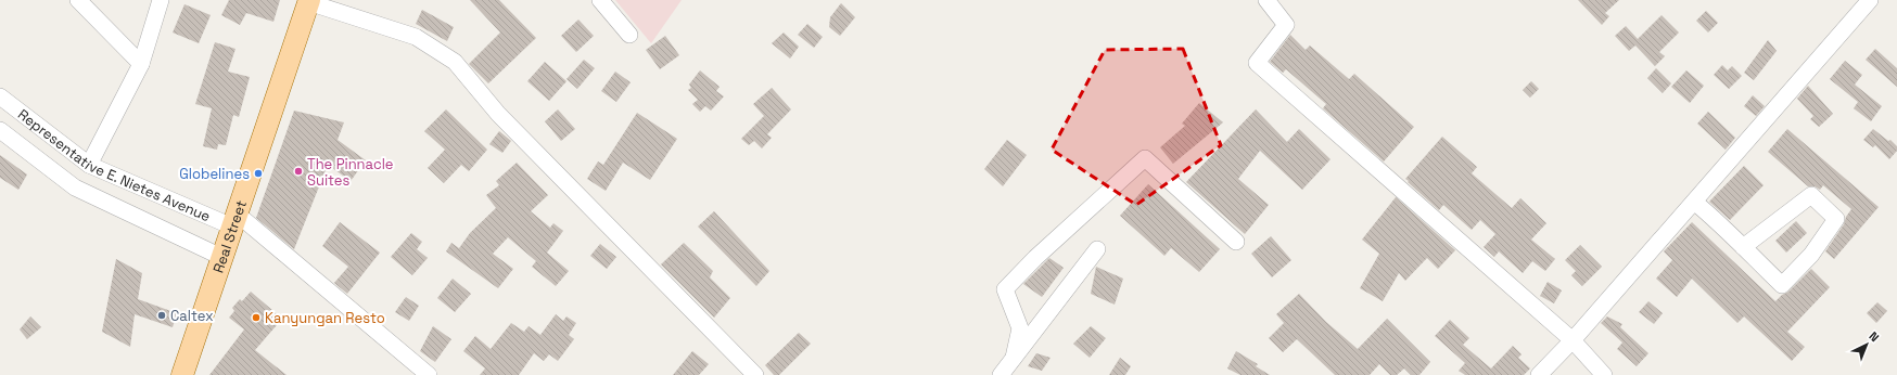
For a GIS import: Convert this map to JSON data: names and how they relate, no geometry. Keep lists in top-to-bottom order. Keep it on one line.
{"streets":{"main road":["Real Street"],"street":["Representative E. Nietes Avenue"]},"crossings":[["Representative E. Nietes Avenue","Real Street"]],"places":["The Pinnacle Suites","Globelines","Caltex","Kanyungan Resto"],"north":"top right"}
